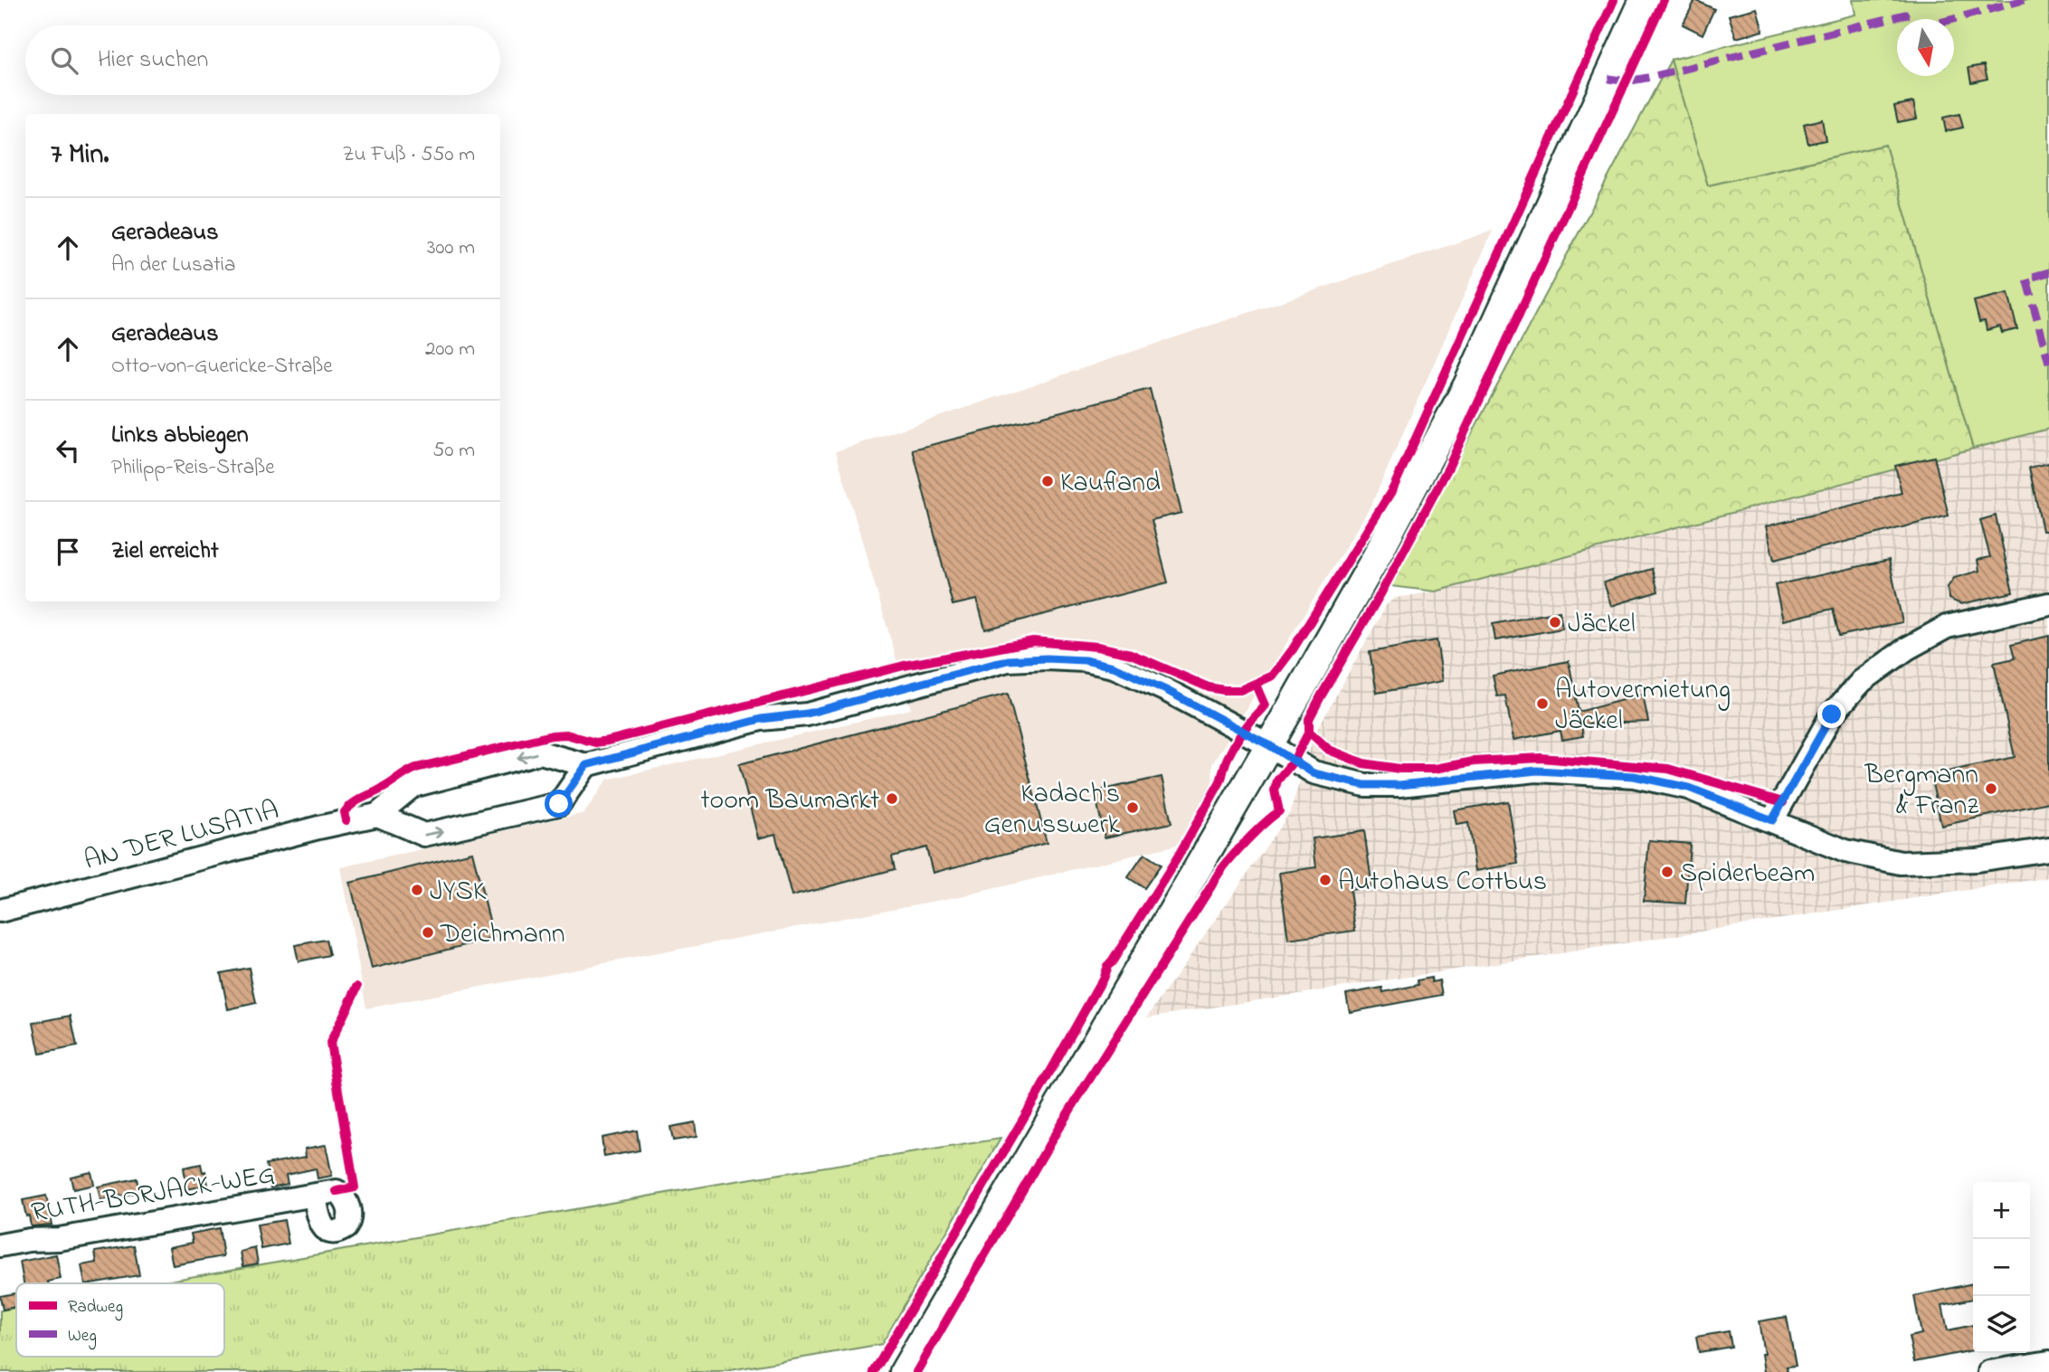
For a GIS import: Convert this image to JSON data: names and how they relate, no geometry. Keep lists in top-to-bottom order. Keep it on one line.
{"streets":{"street":["AN DER LUSATIA","RUTH-BORJACK-WEG"]},"places":["Kaufland","Jäckel","Autovermietung Jäckel","Bergmann & Franz","toom Baumarkt","Kadach's Genusswerk","Spiderbeam","Autohaus Cottbus","JYSK","Deichmann"],"legend":["Radweg","Weg"],"north":"bottom","page":{"search":"Hier suchen","heading":["7 Min.","Zu Fuß · 550 m"],"list":[["Geradeaus","An der Lusatia","300 m"],["Geradeaus","Otto-von-Guericke-Straße","200 m"],["Links abbiegen","Philipp-Reis-Straße","50 m"],"Ziel erreicht"],"map_buttons":["+","−"]}}
